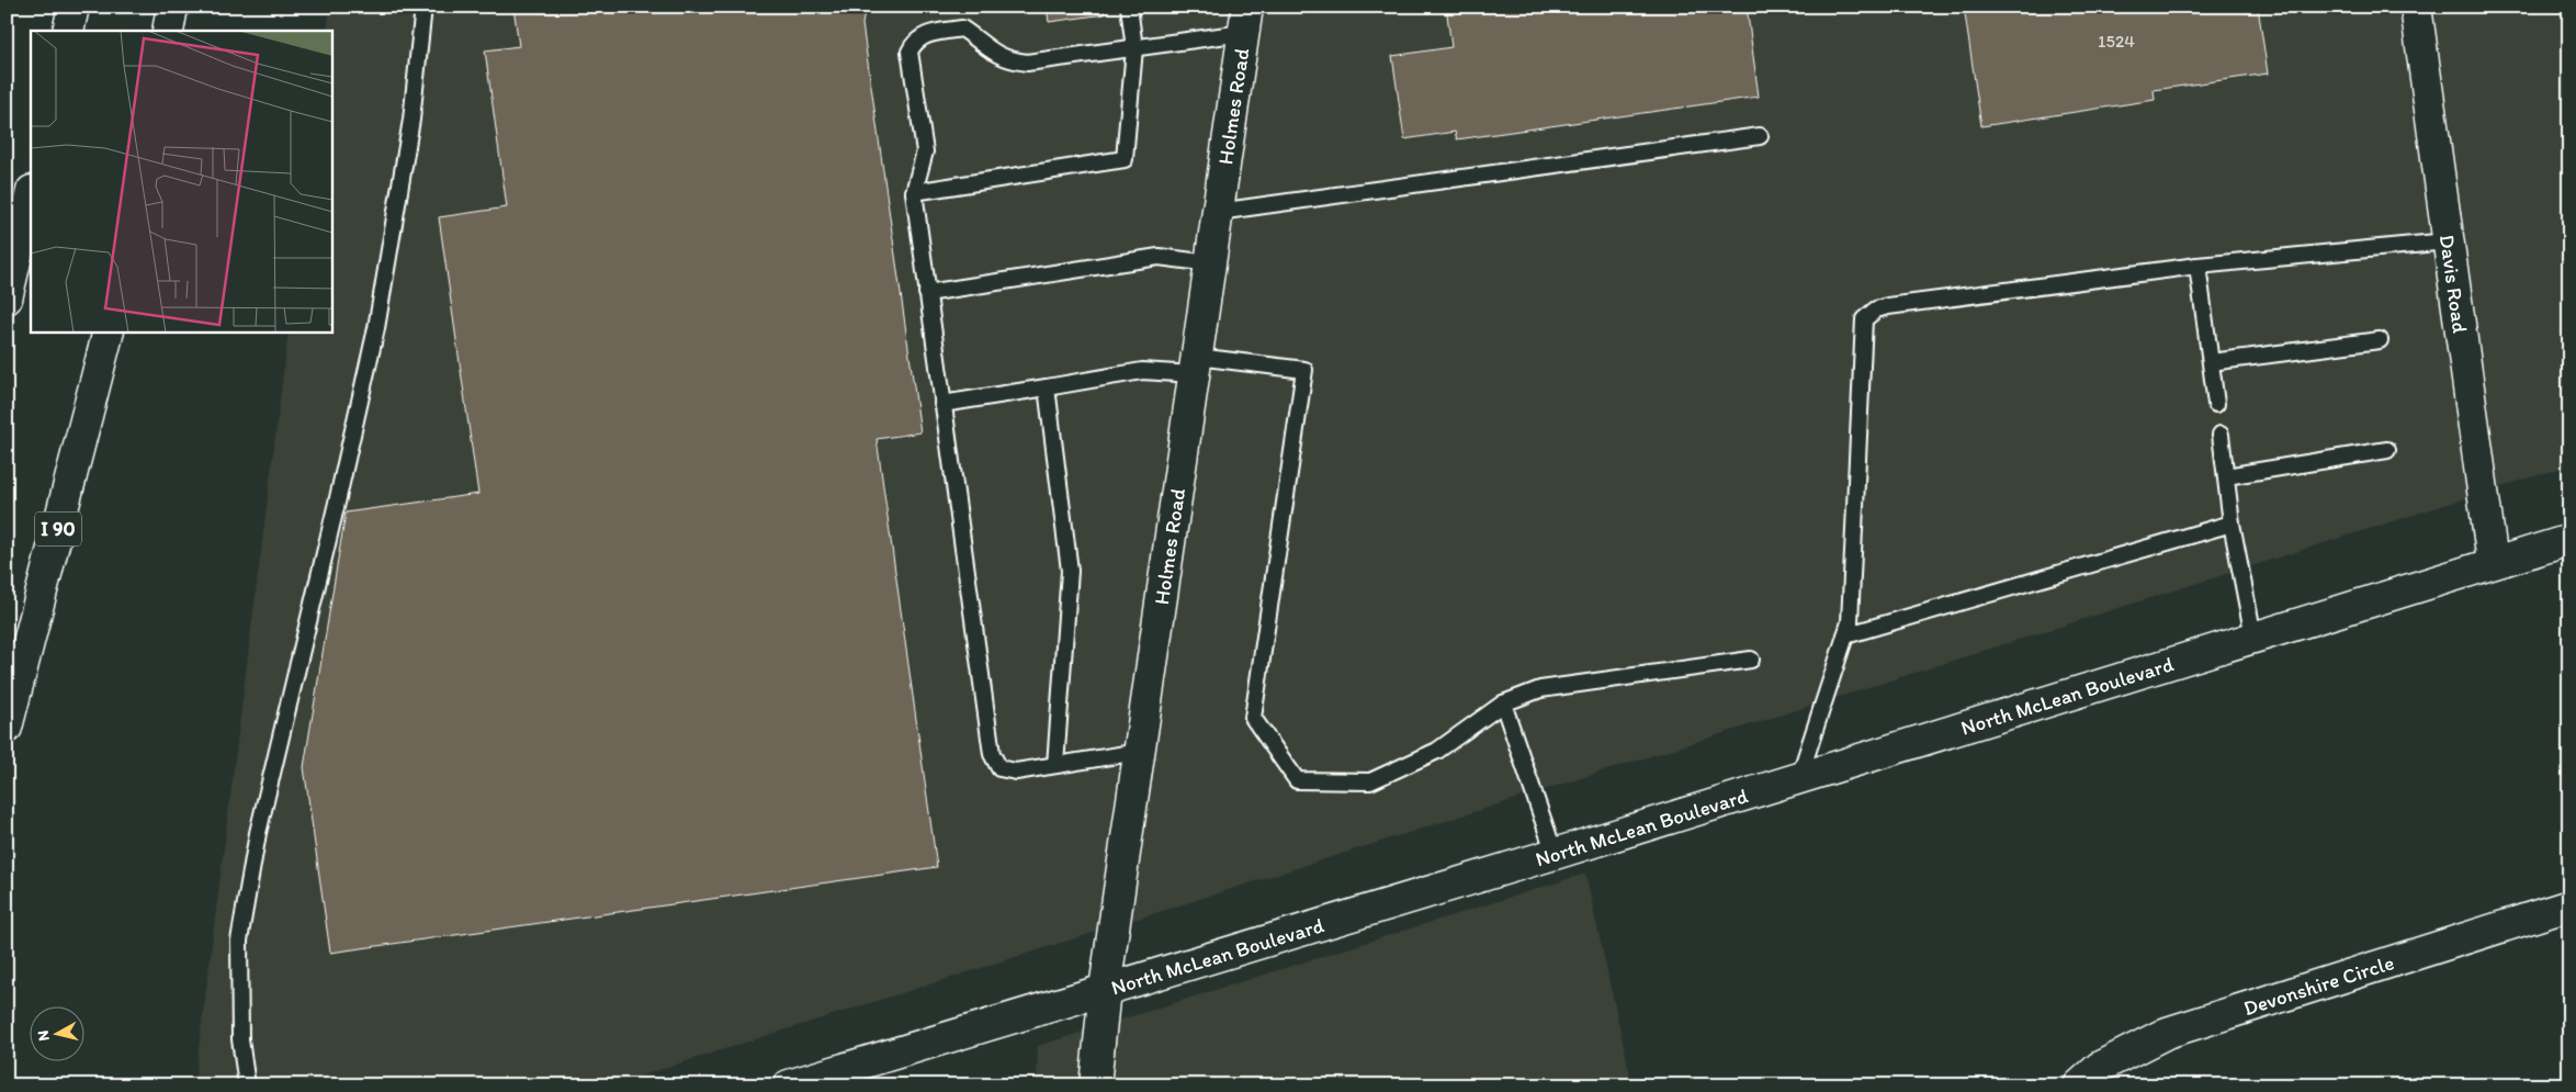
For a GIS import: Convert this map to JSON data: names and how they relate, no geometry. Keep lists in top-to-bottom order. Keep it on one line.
{"streets":{"main road":["Holmes Road","Davis Road","I 90","North McLean Boulevard","Devonshire Circle"]},"crossings":[["Holmes Road","North McLean Boulevard"],["Davis Road","North McLean Boulevard"]],"house_numbers":["1524"],"north":"left"}
